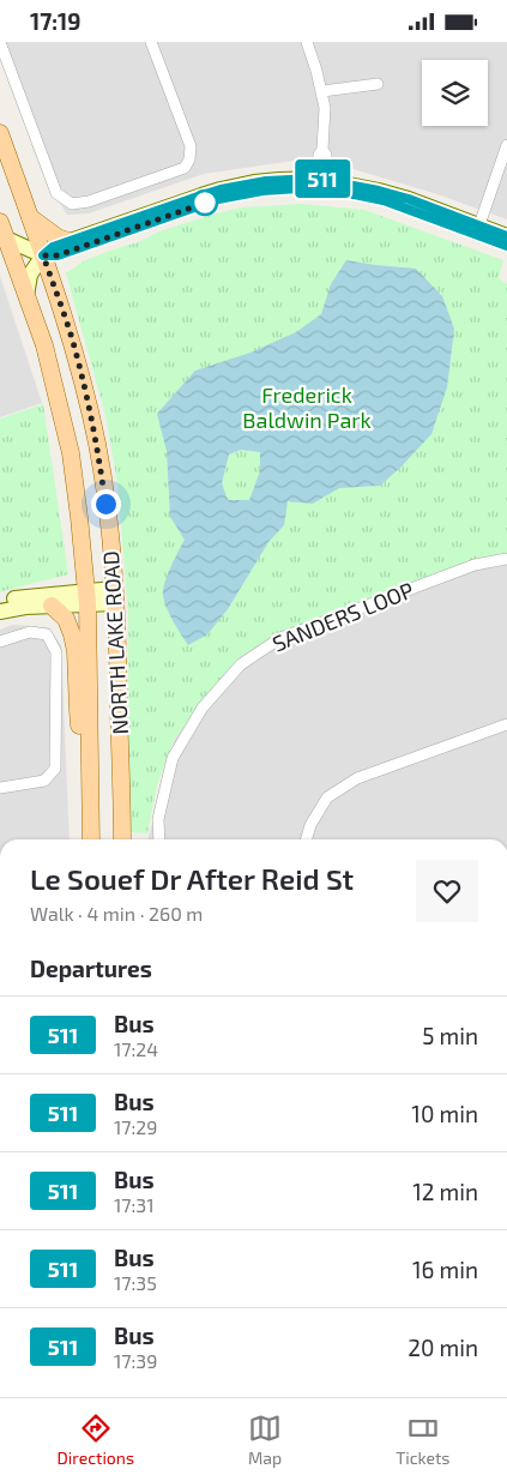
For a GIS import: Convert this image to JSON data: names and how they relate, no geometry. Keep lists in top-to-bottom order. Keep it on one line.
{"streets":{"main road":["NORTH LAKE ROAD"],"street":["SANDERS LOOP"]},"parks":["Frederick Baldwin Park"],"lines":["bus line 511"],"page":{"status":"17:19","on_map":"511","heading":[["Le Souef Dr After Reid St","Walk · 4 min · 260 m"],"Departures"],"list":[{"mark":"511","name":"Bus","note":"17:24","value":"5 min"},{"mark":"511","name":"Bus","note":"17:29","value":"10 min"},{"mark":"511","name":"Bus","note":"17:31","value":"12 min"},{"mark":"511","name":"Bus","note":"17:35","value":"16 min"},{"mark":"511","name":"Bus","note":"17:39","value":"20 min"}],"tabs":["Directions","Map","Tickets"]}}
